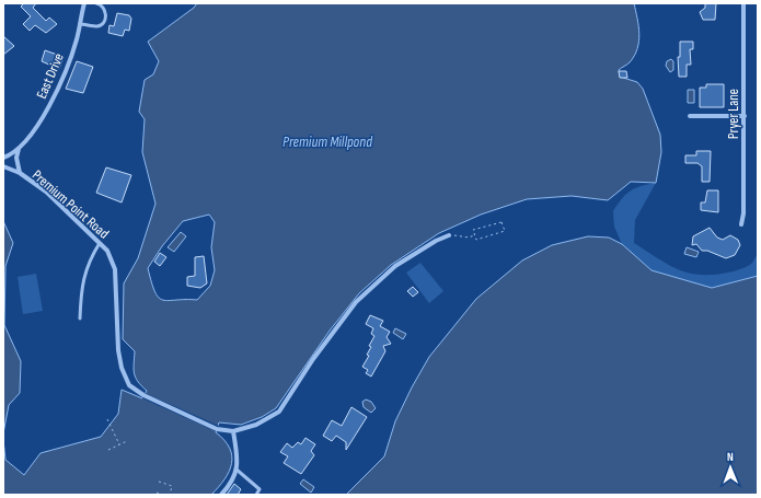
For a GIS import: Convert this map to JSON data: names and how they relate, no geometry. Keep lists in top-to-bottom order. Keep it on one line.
{"streets":{"street":["East Drive","Pryer Lane","Premium Point Road"]},"water":["Premium Millpond"],"north":"top"}
